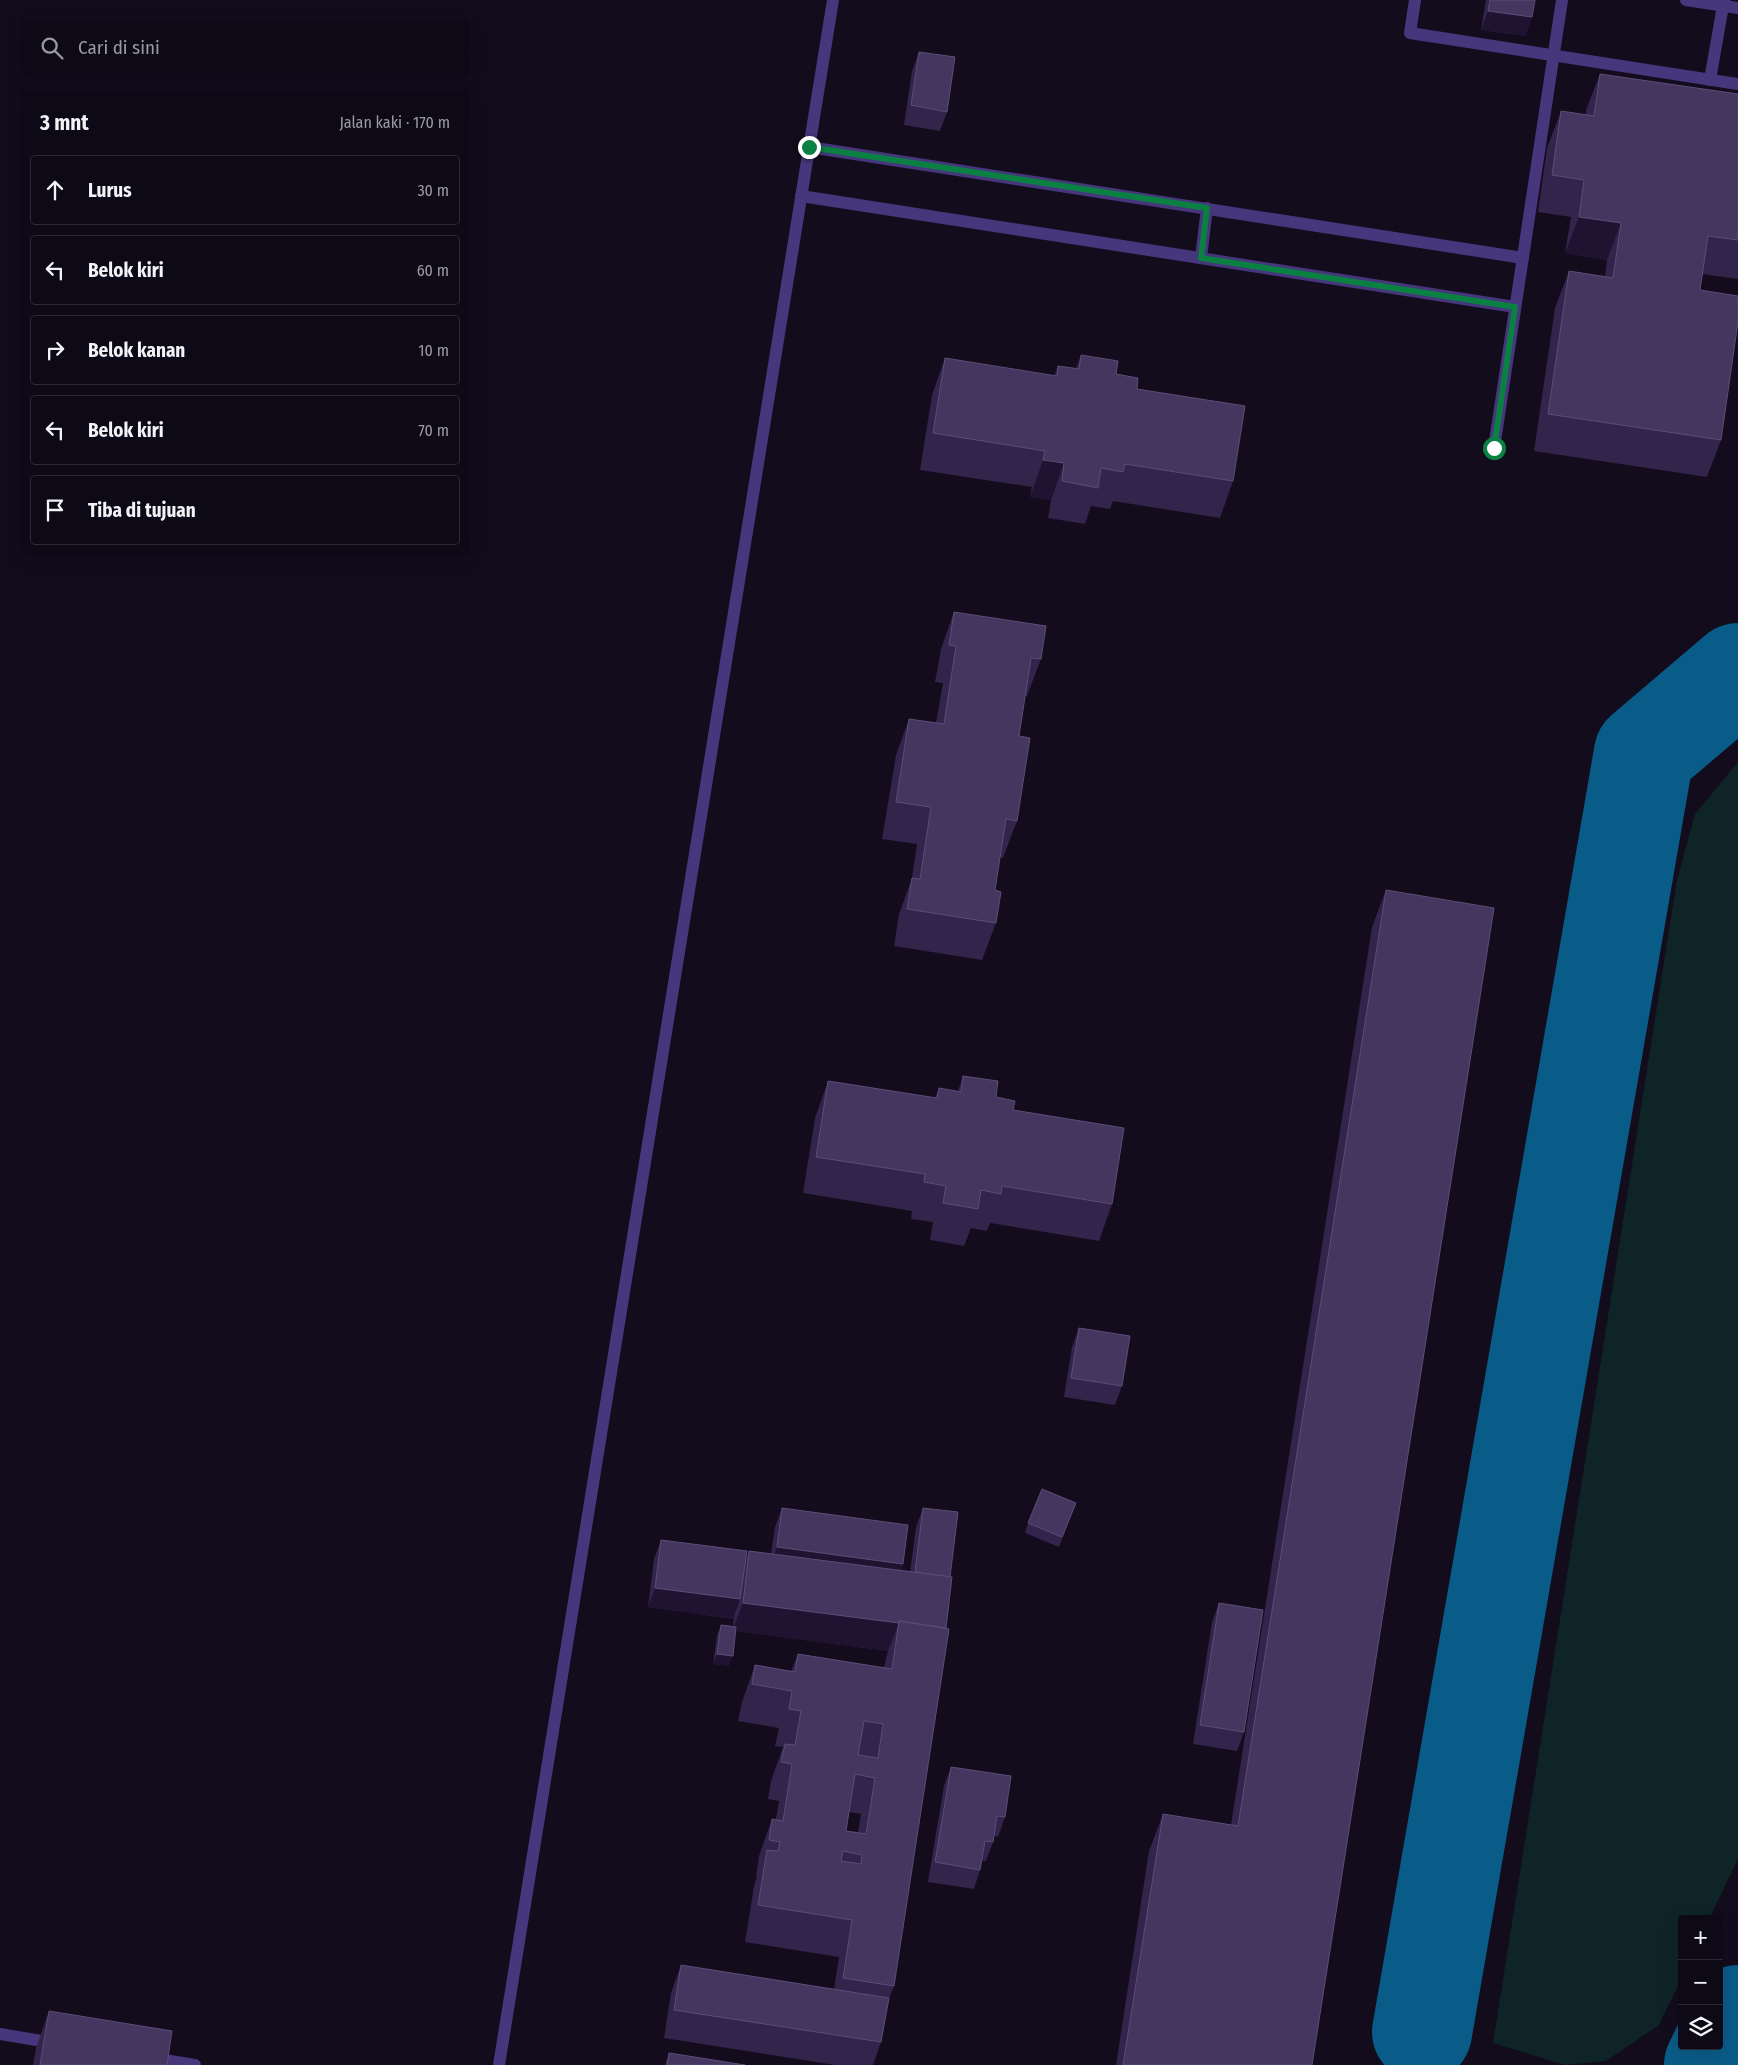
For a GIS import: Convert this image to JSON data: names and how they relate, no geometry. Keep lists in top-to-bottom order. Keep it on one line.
{"page":{"search":"Cari di sini","heading":["3 mnt","Jalan kaki · 170 m"],"list":[["Lurus","30 m"],["Belok kiri","60 m"],["Belok kanan","10 m"],["Belok kiri","70 m"],"Tiba di tujuan"],"map_buttons":["+","−"]}}
